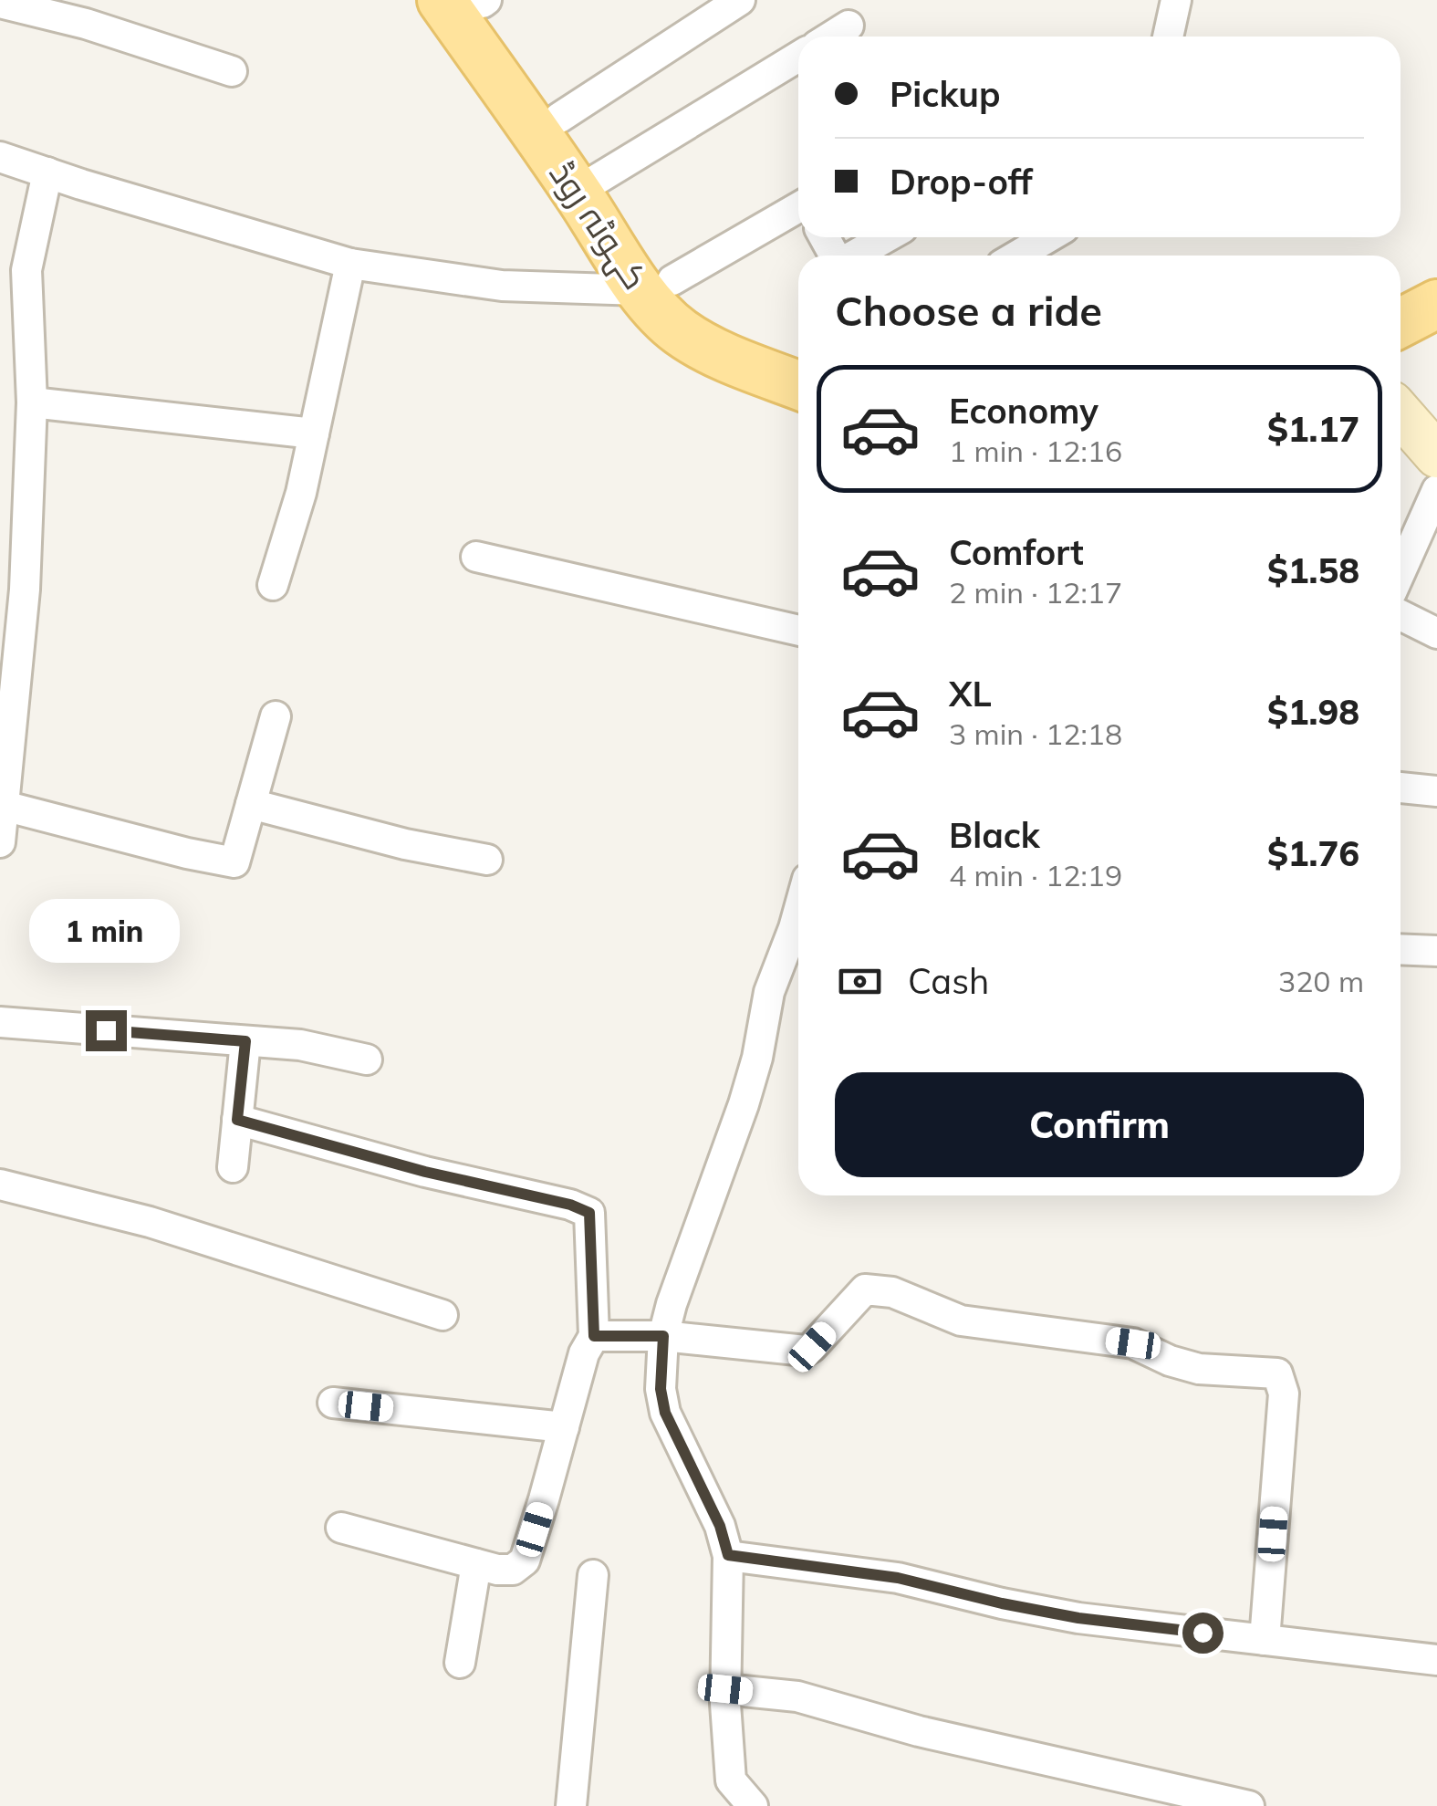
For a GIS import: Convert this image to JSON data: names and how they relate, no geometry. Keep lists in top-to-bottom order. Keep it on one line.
{"streets":{"main road":["کہوٹہ روڈ"]},"page":{"banner":["Pickup","Drop-off"],"heading":"Choose a ride","list":[{"name":"Economy","note":"1 min · 12:16","value":"$1.17"},{"name":"Comfort","note":"2 min · 12:17","value":"$1.58"},{"name":"XL","note":"3 min · 12:18","value":"$1.98"},{"name":"Black","note":"4 min · 12:19","value":"$1.76"}],"bubble":"1 min","pay":["Cash","320 m"],"buttons":"Confirm"}}
